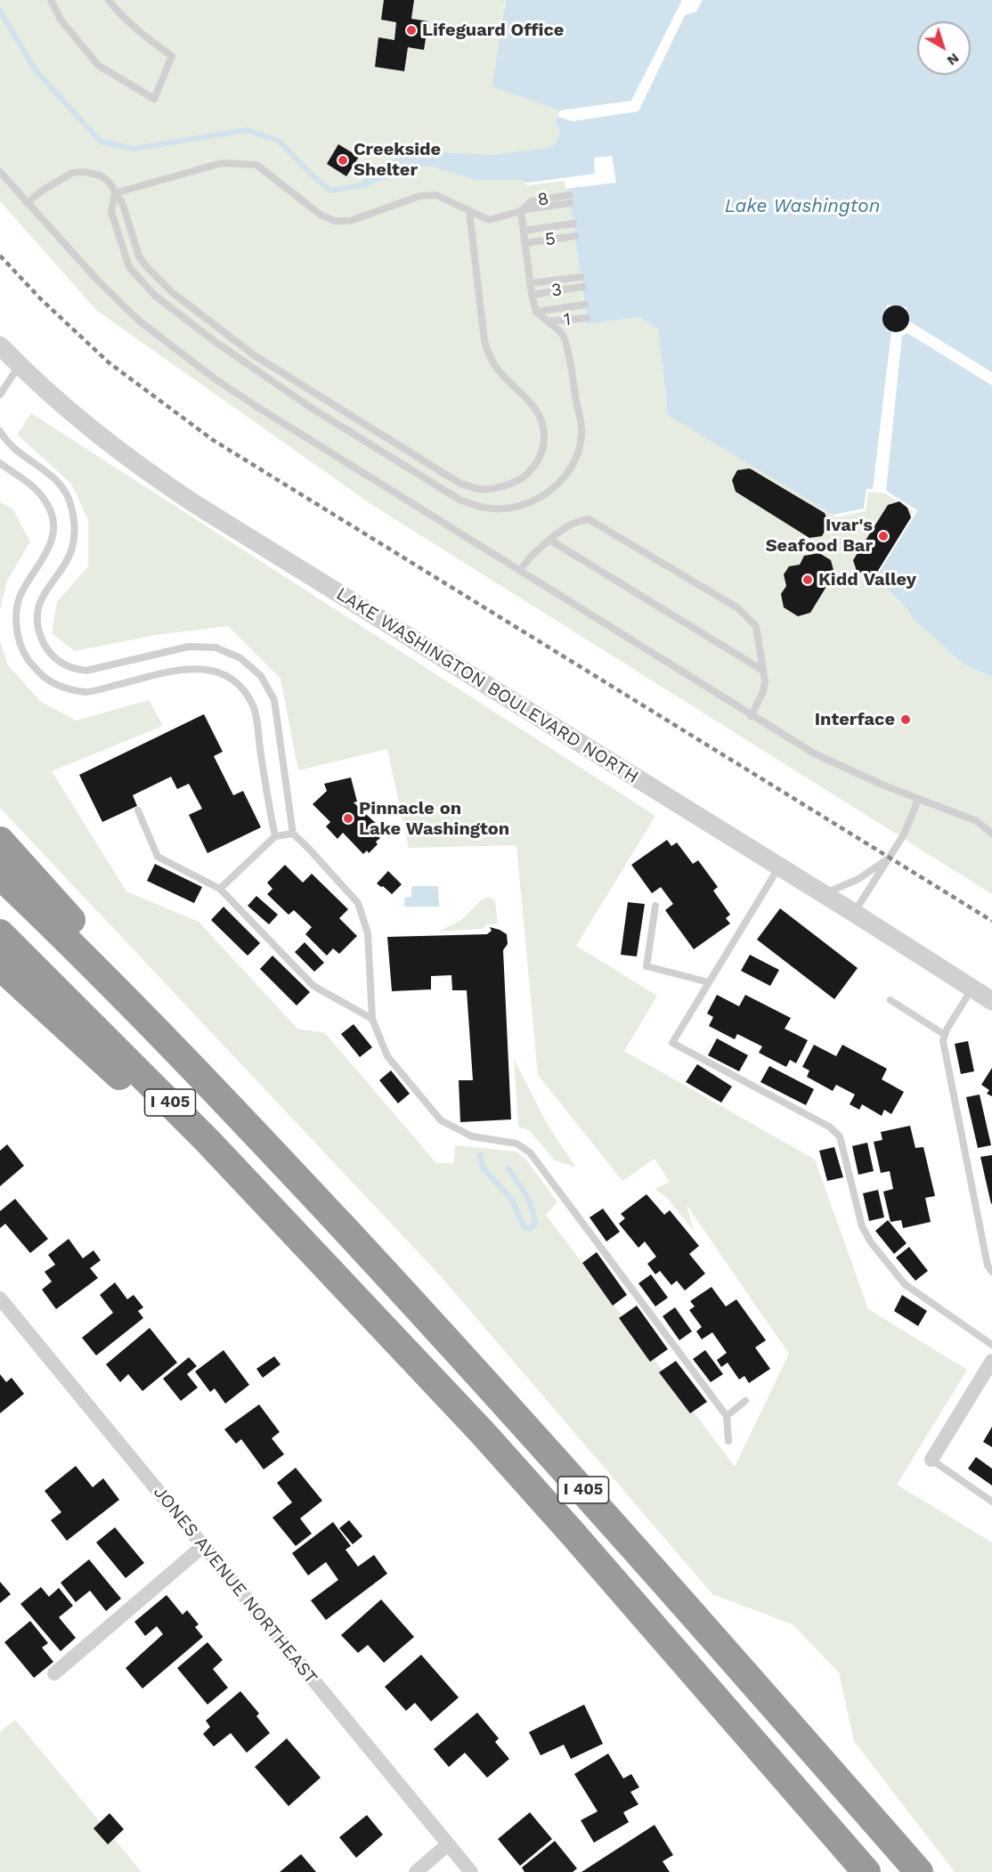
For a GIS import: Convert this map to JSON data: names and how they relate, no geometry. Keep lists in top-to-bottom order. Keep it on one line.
{"streets":{"highway":["I 405"],"street":["LAKE WASHINGTON BOULEVARD NORTH","JONES AVENUE NORTHEAST"],"lane":["5","3","1"]},"water":["Lake Washington"],"places":["Lifeguard Office","Creekside Shelter","Ivar's Seafood Bar","Kidd Valley","Interface","Pinnacle on Lake Washington"],"north":"bottom right"}
